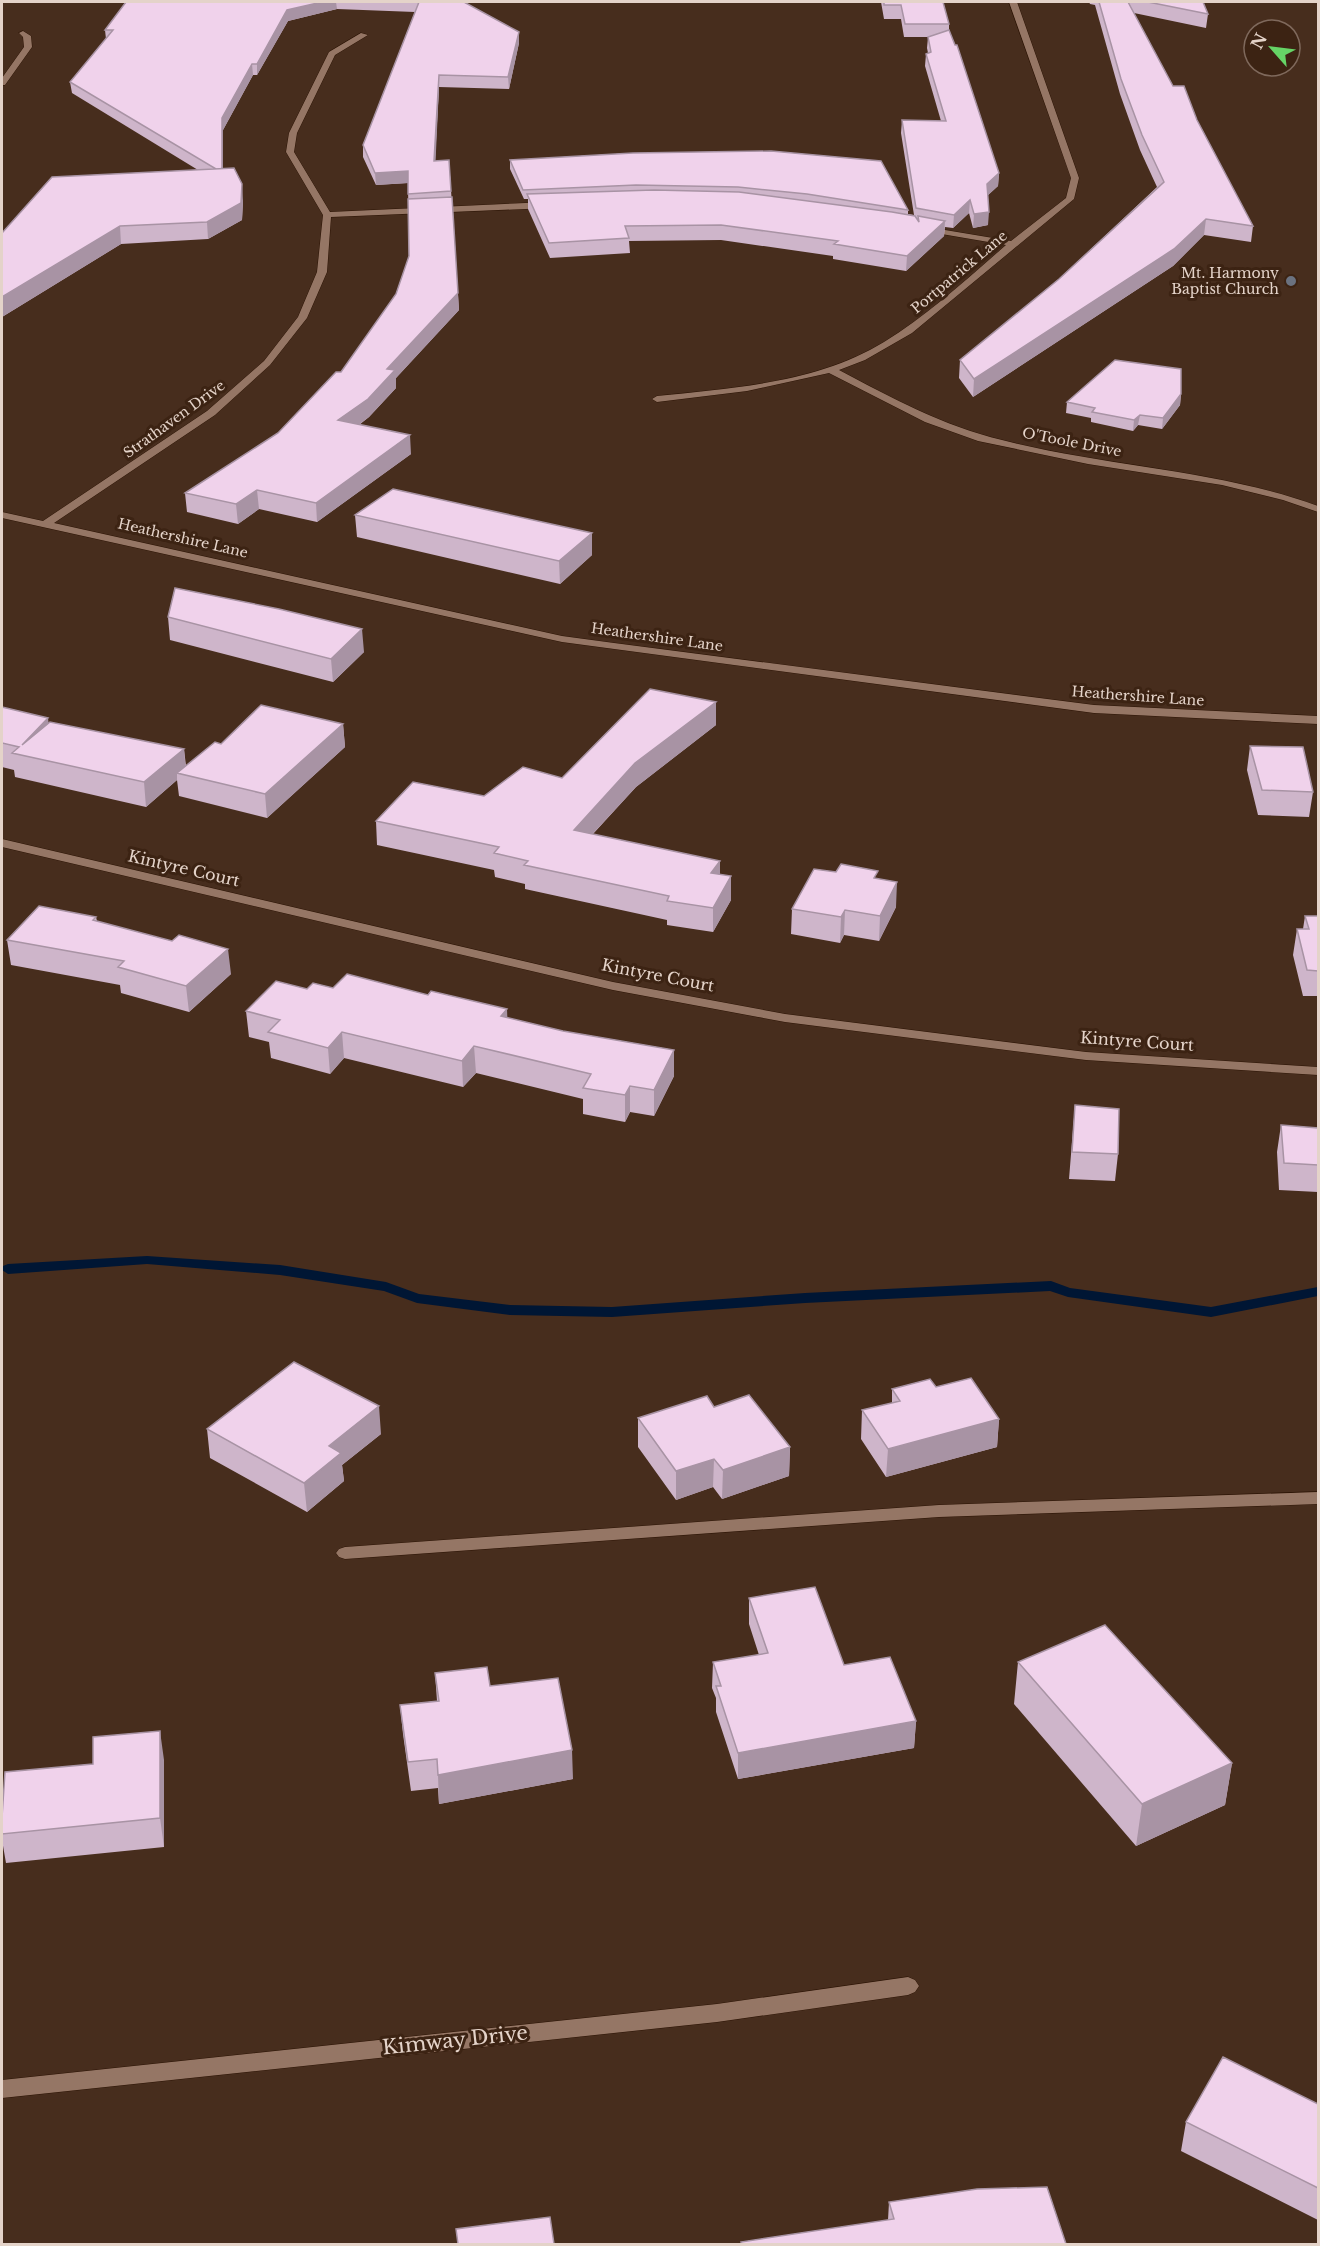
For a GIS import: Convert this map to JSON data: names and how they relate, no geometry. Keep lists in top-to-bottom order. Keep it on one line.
{"streets":{"street":["Portpatrick Lane","Strathaven Drive","O'Toole Drive","Heathershire Lane","Kintyre Court","Kimway Drive"]},"crossings":[["Portpatrick Lane","O'Toole Drive"],["Strathaven Drive","Heathershire Lane"]],"places":["Mt. Harmony Baptist Church"],"north":"top left"}
